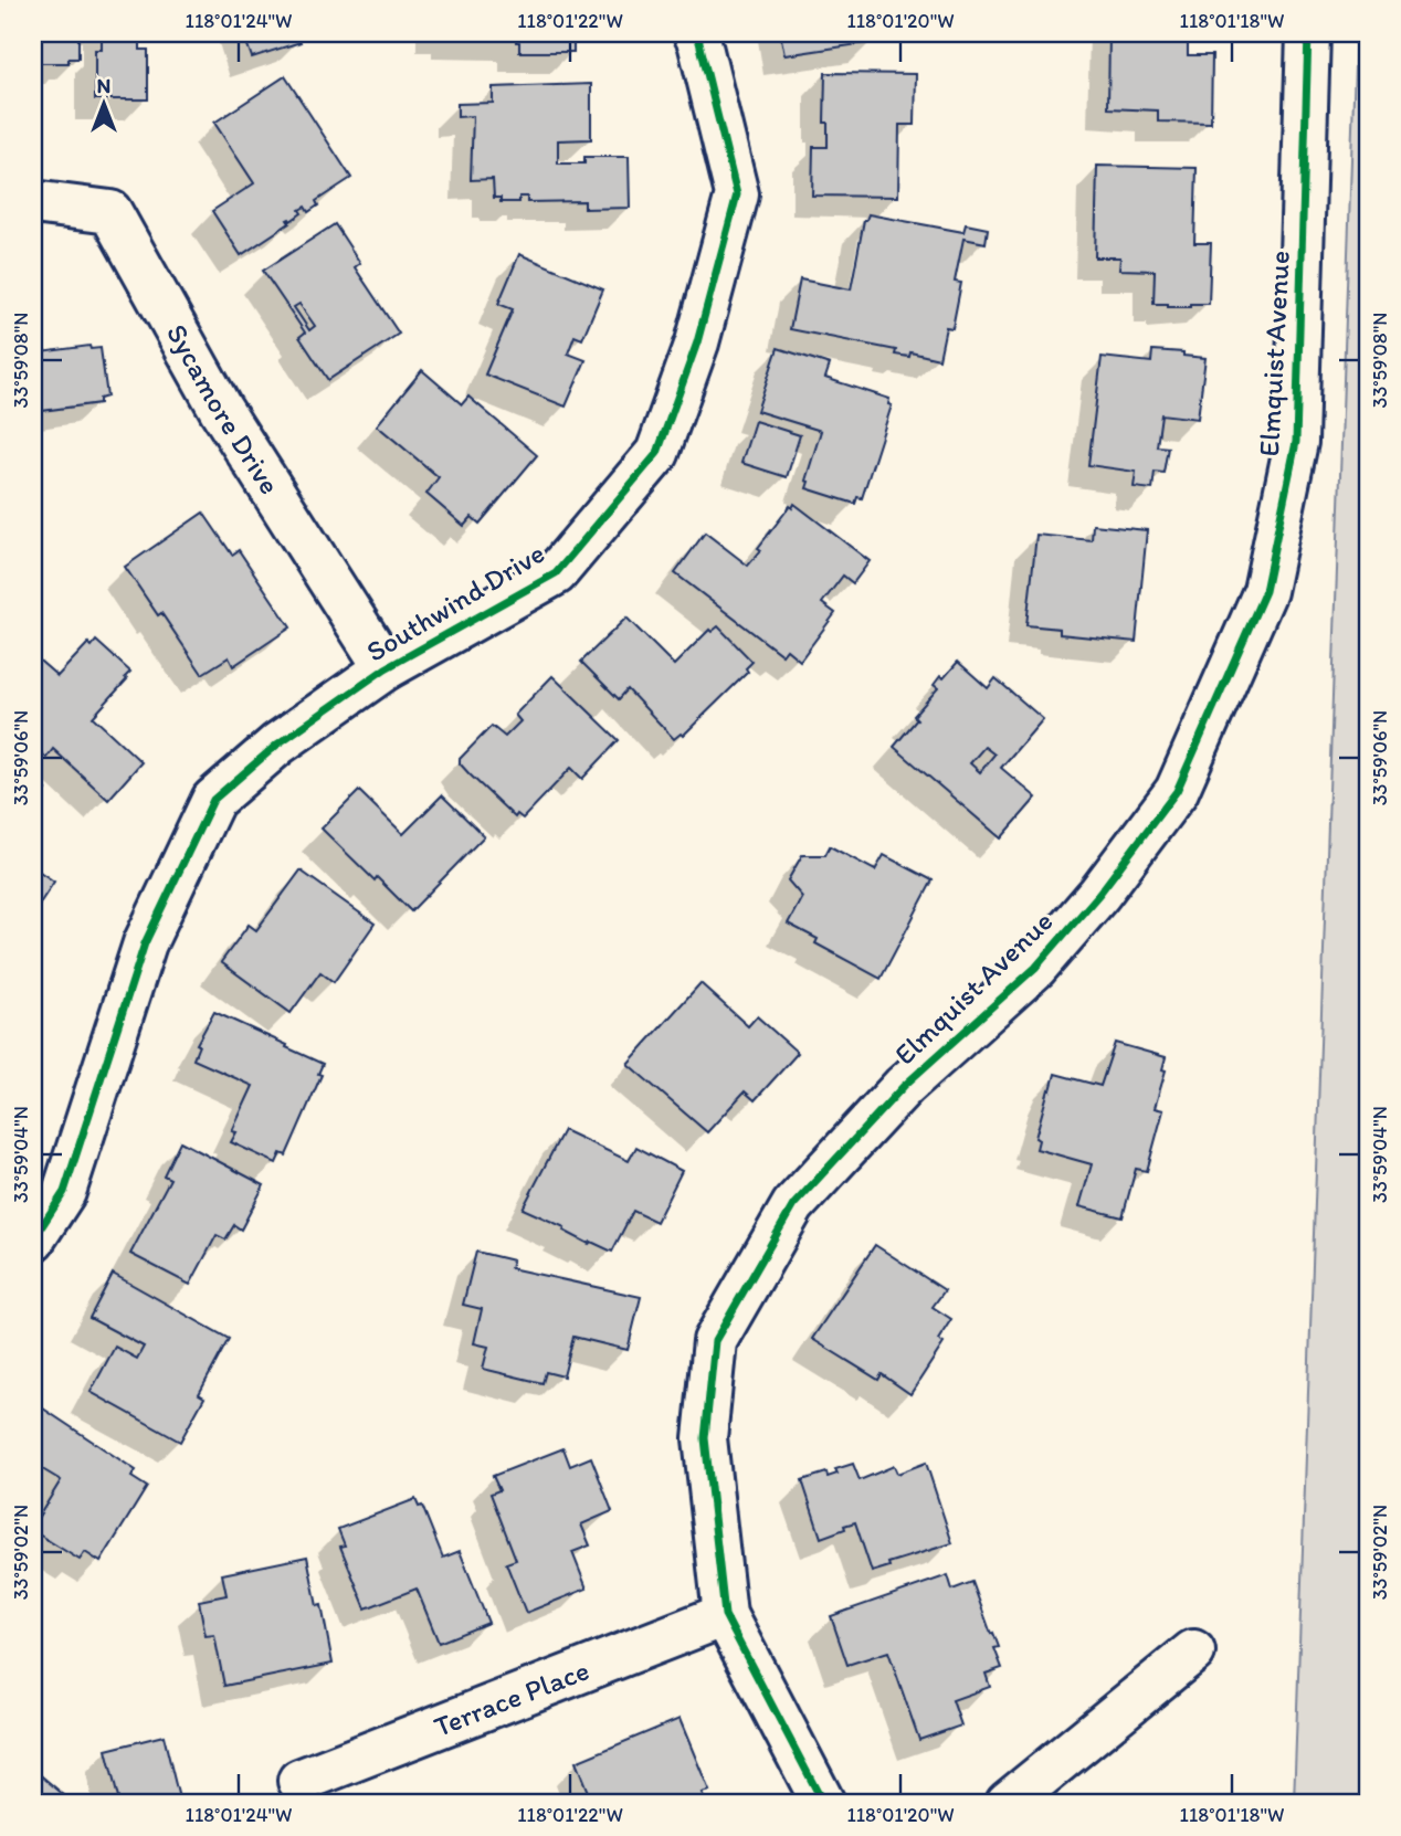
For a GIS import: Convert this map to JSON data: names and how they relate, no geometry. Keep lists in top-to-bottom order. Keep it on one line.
{"streets":{"street":["Elmquist Avenue","Sycamore Drive","Southwind Drive","Terrace Place"]},"crossings":[["Elmquist Avenue","Terrace Place"],["Sycamore Drive","Southwind Drive"]],"north":"top","coordinates":["118°01'24\"W","118°01'22\"W","118°01'20\"W","118°01'18\"W","33°59'08\"N","33°59'06\"N","33°59'04\"N","33°59'02\"N"]}
